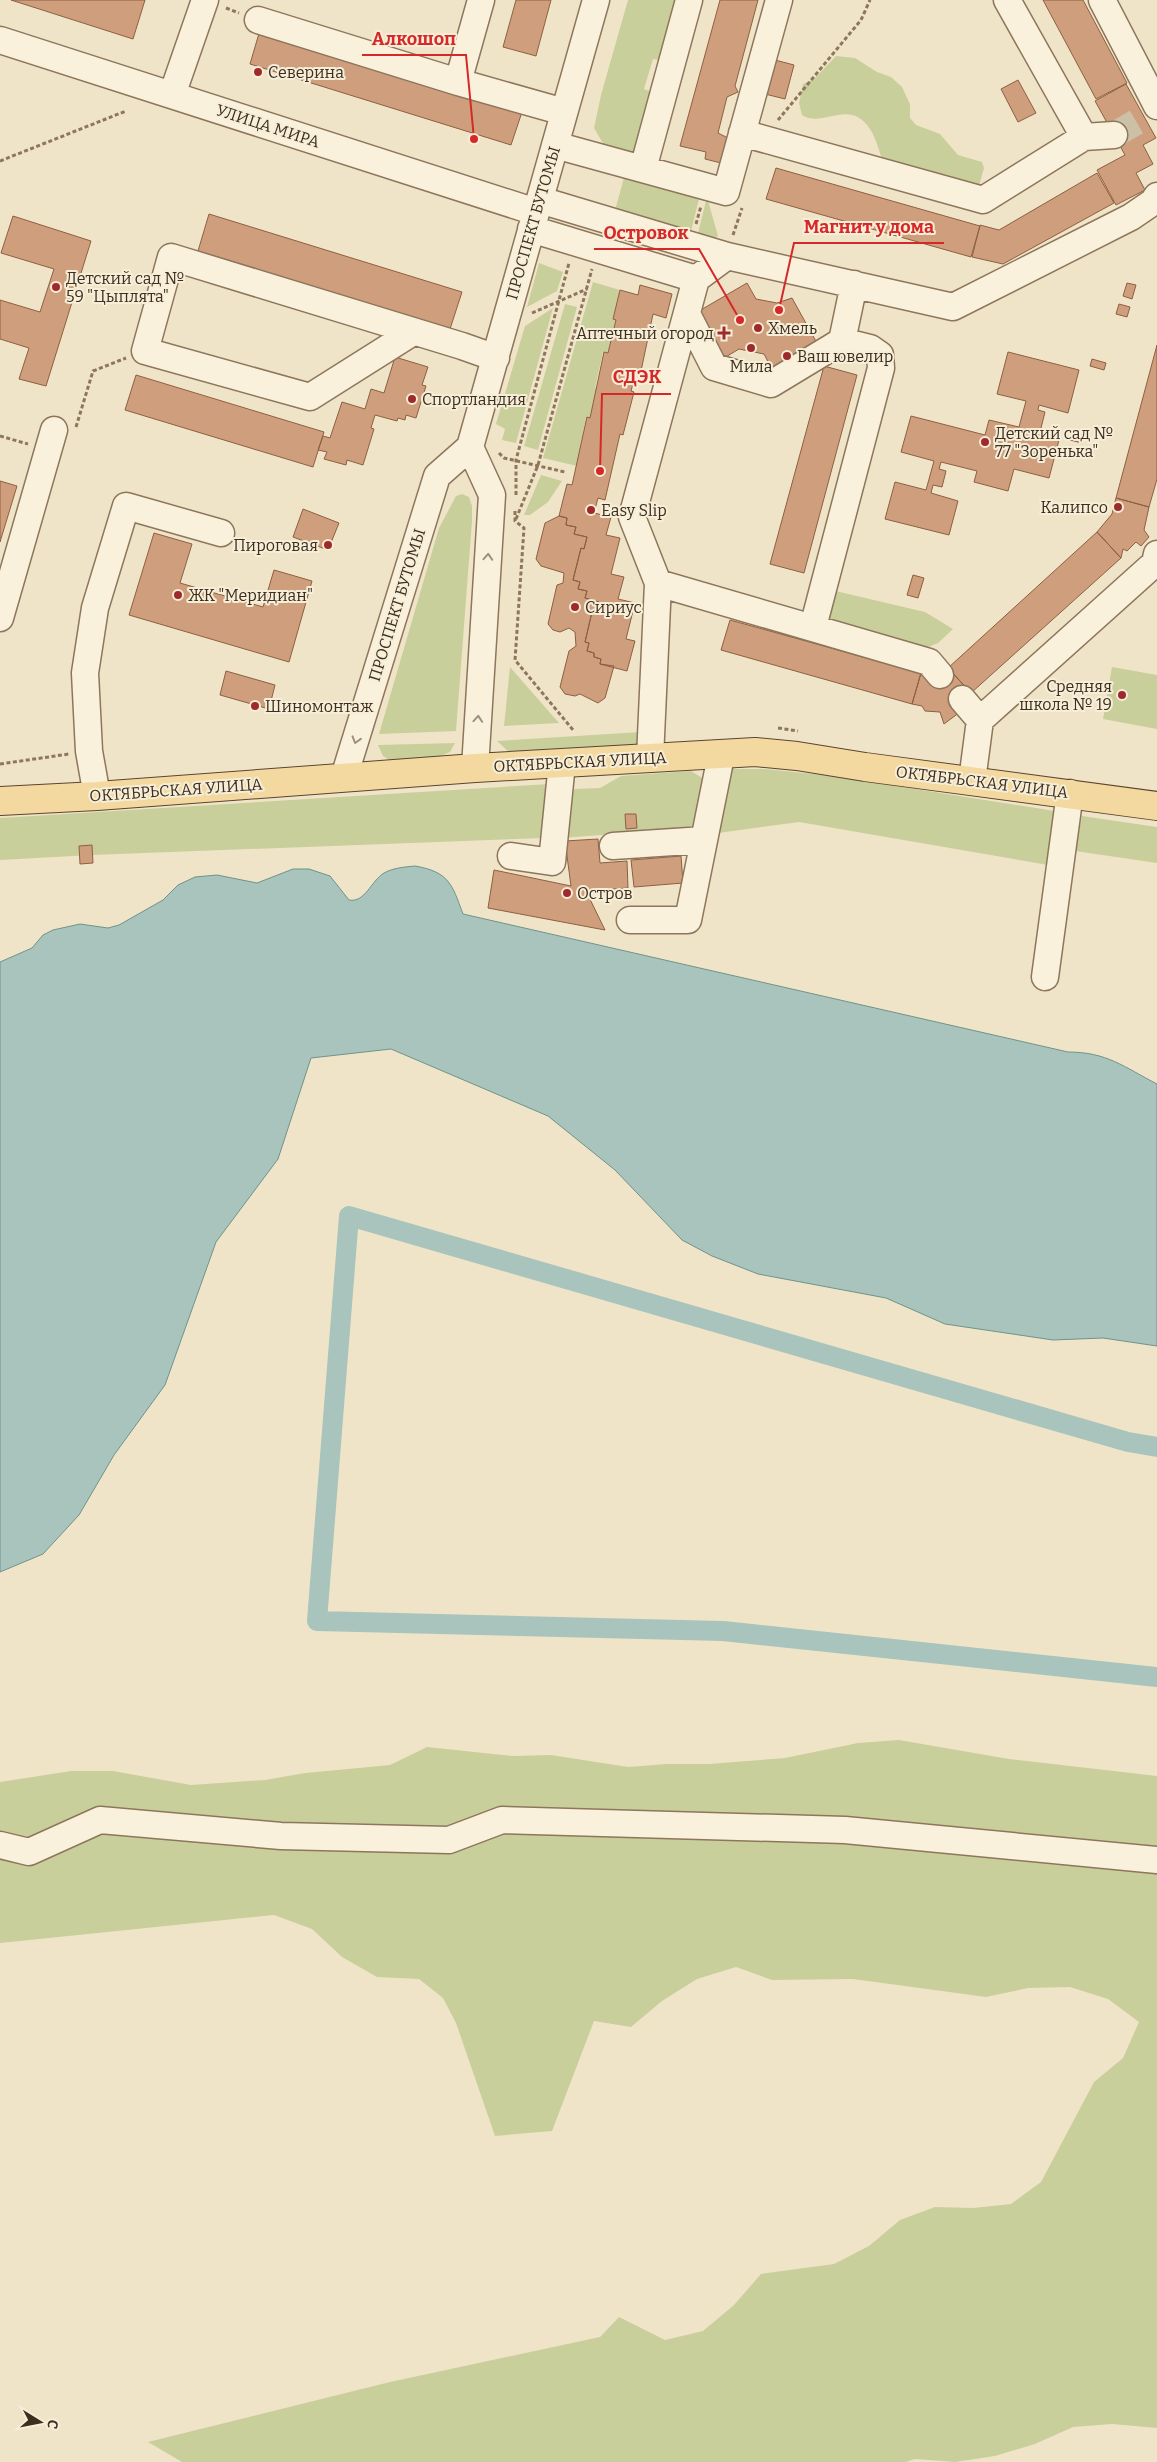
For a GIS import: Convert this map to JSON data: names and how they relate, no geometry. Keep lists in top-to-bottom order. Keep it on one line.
{"streets":{"main road":["ОКТЯБРЬСКАЯ УЛИЦА"],"street":["УЛИЦА МИРА","ПРОСПЕКТ БУТОМЫ"]},"crossings":[["УЛИЦА МИРА","ПРОСПЕКТ БУТОМЫ"],["ПРОСПЕКТ БУТОМЫ","ОКТЯБРЬСКАЯ УЛИЦА"]],"places":{"other":["Северина","Алкошоп","Детский сад № 59 \"Цыплята\"","Магнит у дома","Островок","Хмель","Мила","Ваш ювелир","Спортландия","Детский сад № 77 \"Зоренька\"","СДЭК","Калипсо","Easy Slip","Пироговая","ЖК \"Меридиан\"","Сириус","Средняя школа № 19","Шиномонтаж","Остров"],"health":["Аптечный огород"]},"north":"right"}
